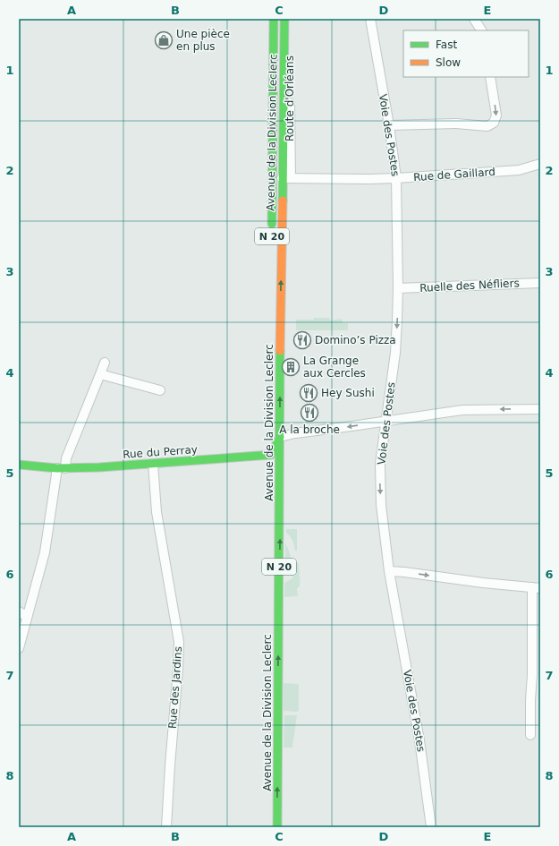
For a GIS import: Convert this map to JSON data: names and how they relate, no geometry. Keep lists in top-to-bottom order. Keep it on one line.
{"streets":{"main road":["Avenue de la Division Leclerc","N 20","Rue du Perray"],"street":["Route d'Orléans","Voie des Postes","Rue de Gaillard","Ruelle des Néfliers","Rue des Jardins"]},"crossings":[["Route d'Orléans","Avenue de la Division Leclerc"],["Route d'Orléans","Rue de Gaillard"],["Avenue de la Division Leclerc","Rue de Gaillard"],["Avenue de la Division Leclerc","Rue du Perray"],["Voie des Postes","Rue de Gaillard"],["Voie des Postes","Ruelle des Néfliers"],["Rue du Perray","Rue des Jardins"]],"one_way":["Avenue de la Division Leclerc"],"places":{"shop":["Une pièce en plus"],"restaurant":["Domino’s Pizza","Hey Sushi","A la broche"],"building":["La Grange aux Cercles"]},"legend":["Fast","Slow"],"grid":{"columns":["A","B","C","D","E"],"rows":["1","2","3","4","5","6","7","8"]}}
